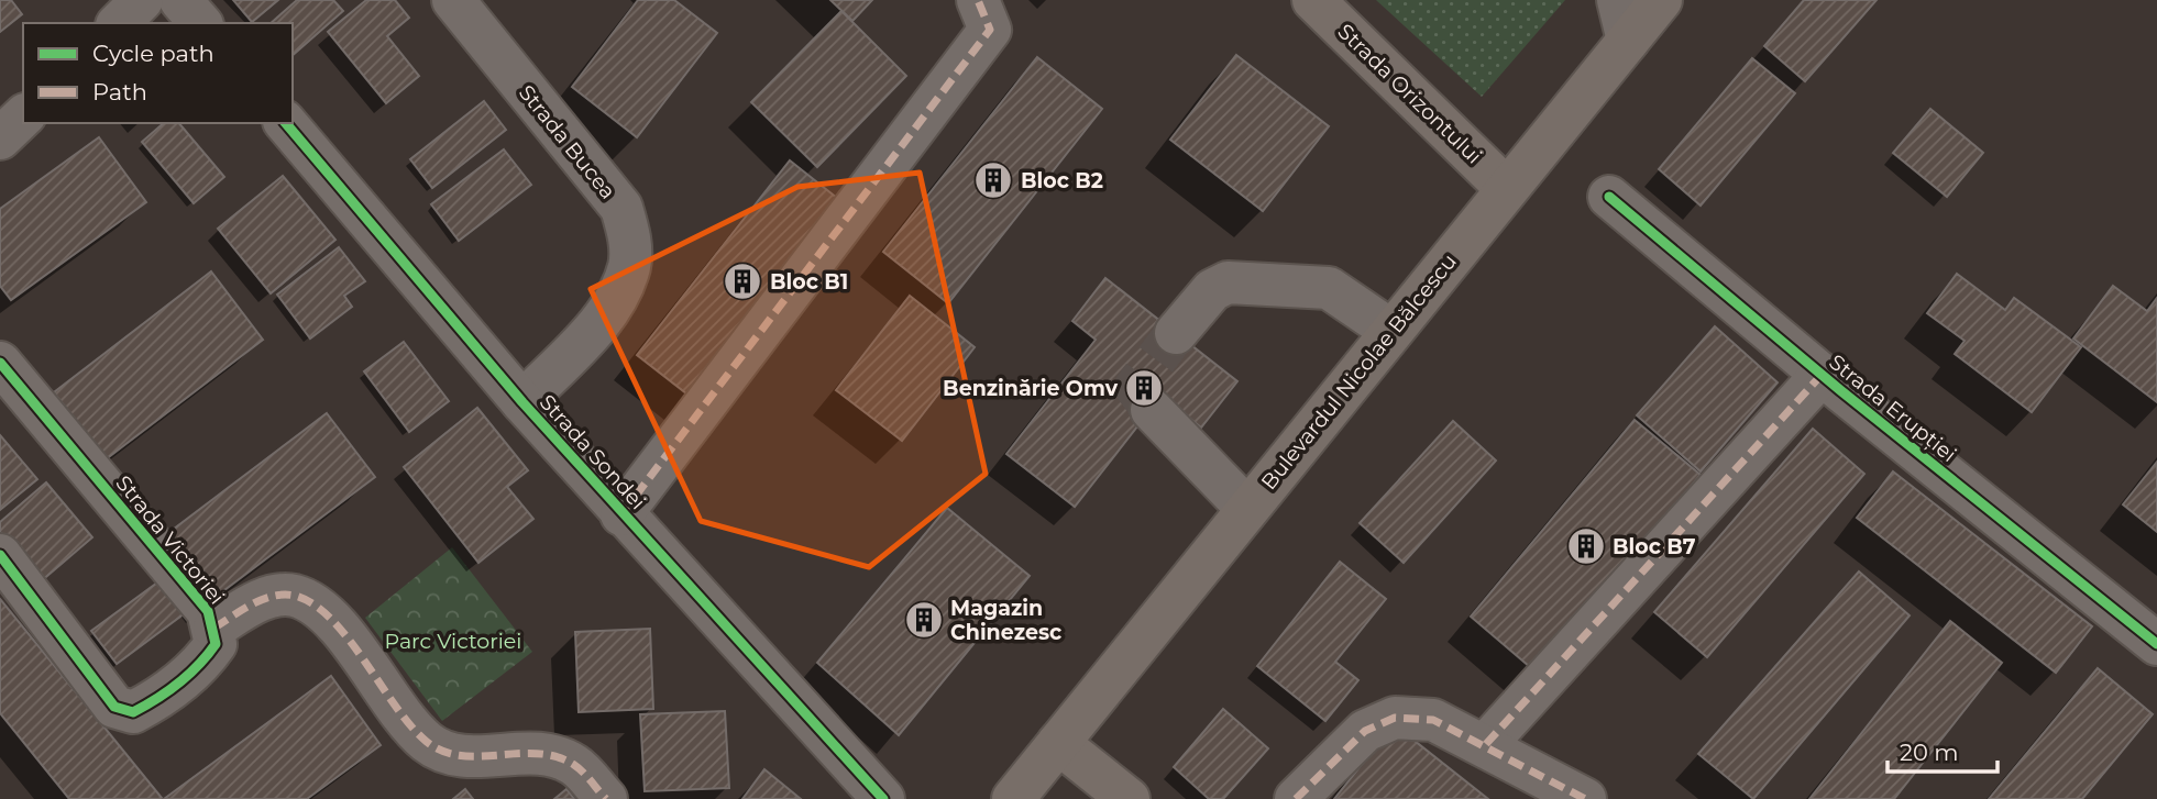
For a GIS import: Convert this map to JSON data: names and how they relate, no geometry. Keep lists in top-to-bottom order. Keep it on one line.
{"streets":{"main road":["Strada Orizontului","Bulevardul Nicolae Bălcescu"],"street":["Strada Bucea","Strada Erupției","Strada Sondei","Strada Victoriei"]},"crossings":[["Strada Orizontului","Bulevardul Nicolae Bălcescu"],["Strada Bucea","Strada Sondei"]],"parks":["Parc Victoriei"],"places":{"building":["Bloc B2","Bloc B1","Benzinărie Omv","Bloc B7","Magazin Chinezesc"]},"legend":["Cycle path","Path"],"scale_bar":"20 m"}
